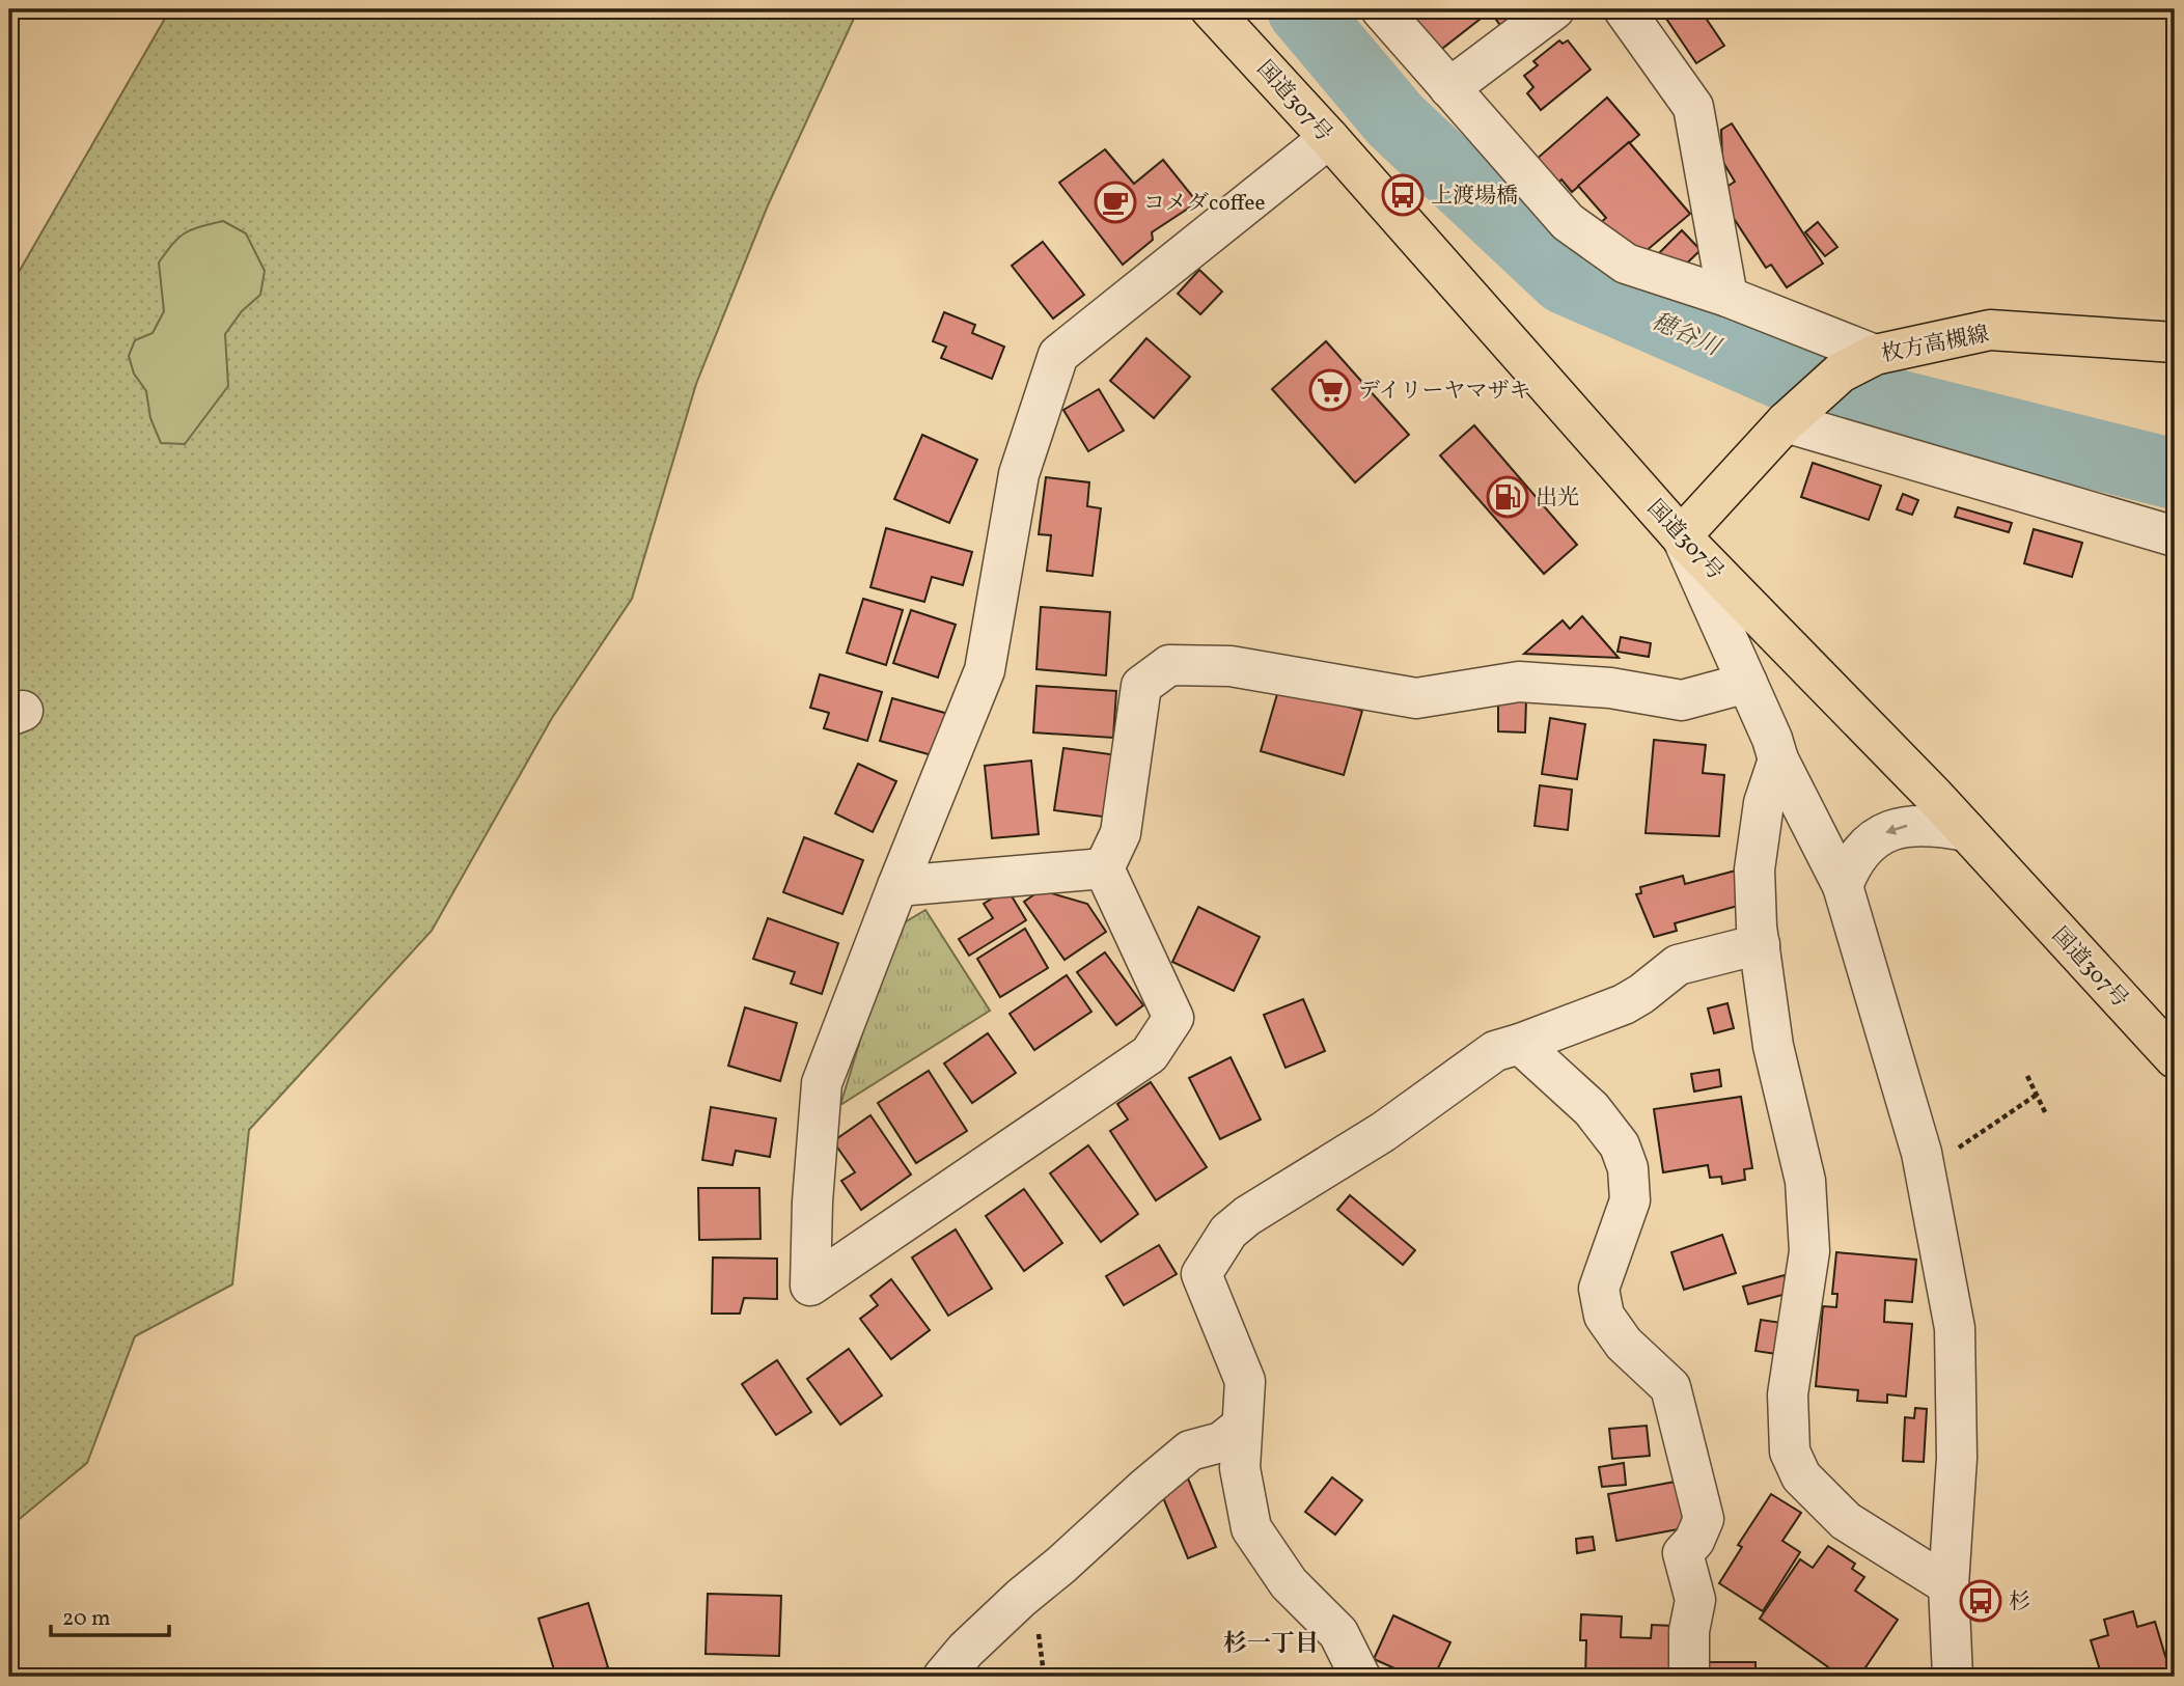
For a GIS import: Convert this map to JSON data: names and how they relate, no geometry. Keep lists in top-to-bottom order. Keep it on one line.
{"streets":{"main road":["国道307号","枚方高槻線"]},"crossings":[["国道307号","枚方高槻線"]],"districts":["杉一丁目"],"water":["穂谷川"],"places":{"bus stop":["上渡場橋","杉"],"cafe":["コメダcoffee"],"supermarket":["デイリーヤマザキ"],"fuel station":["出光"]},"scale_bar":"20 m"}
